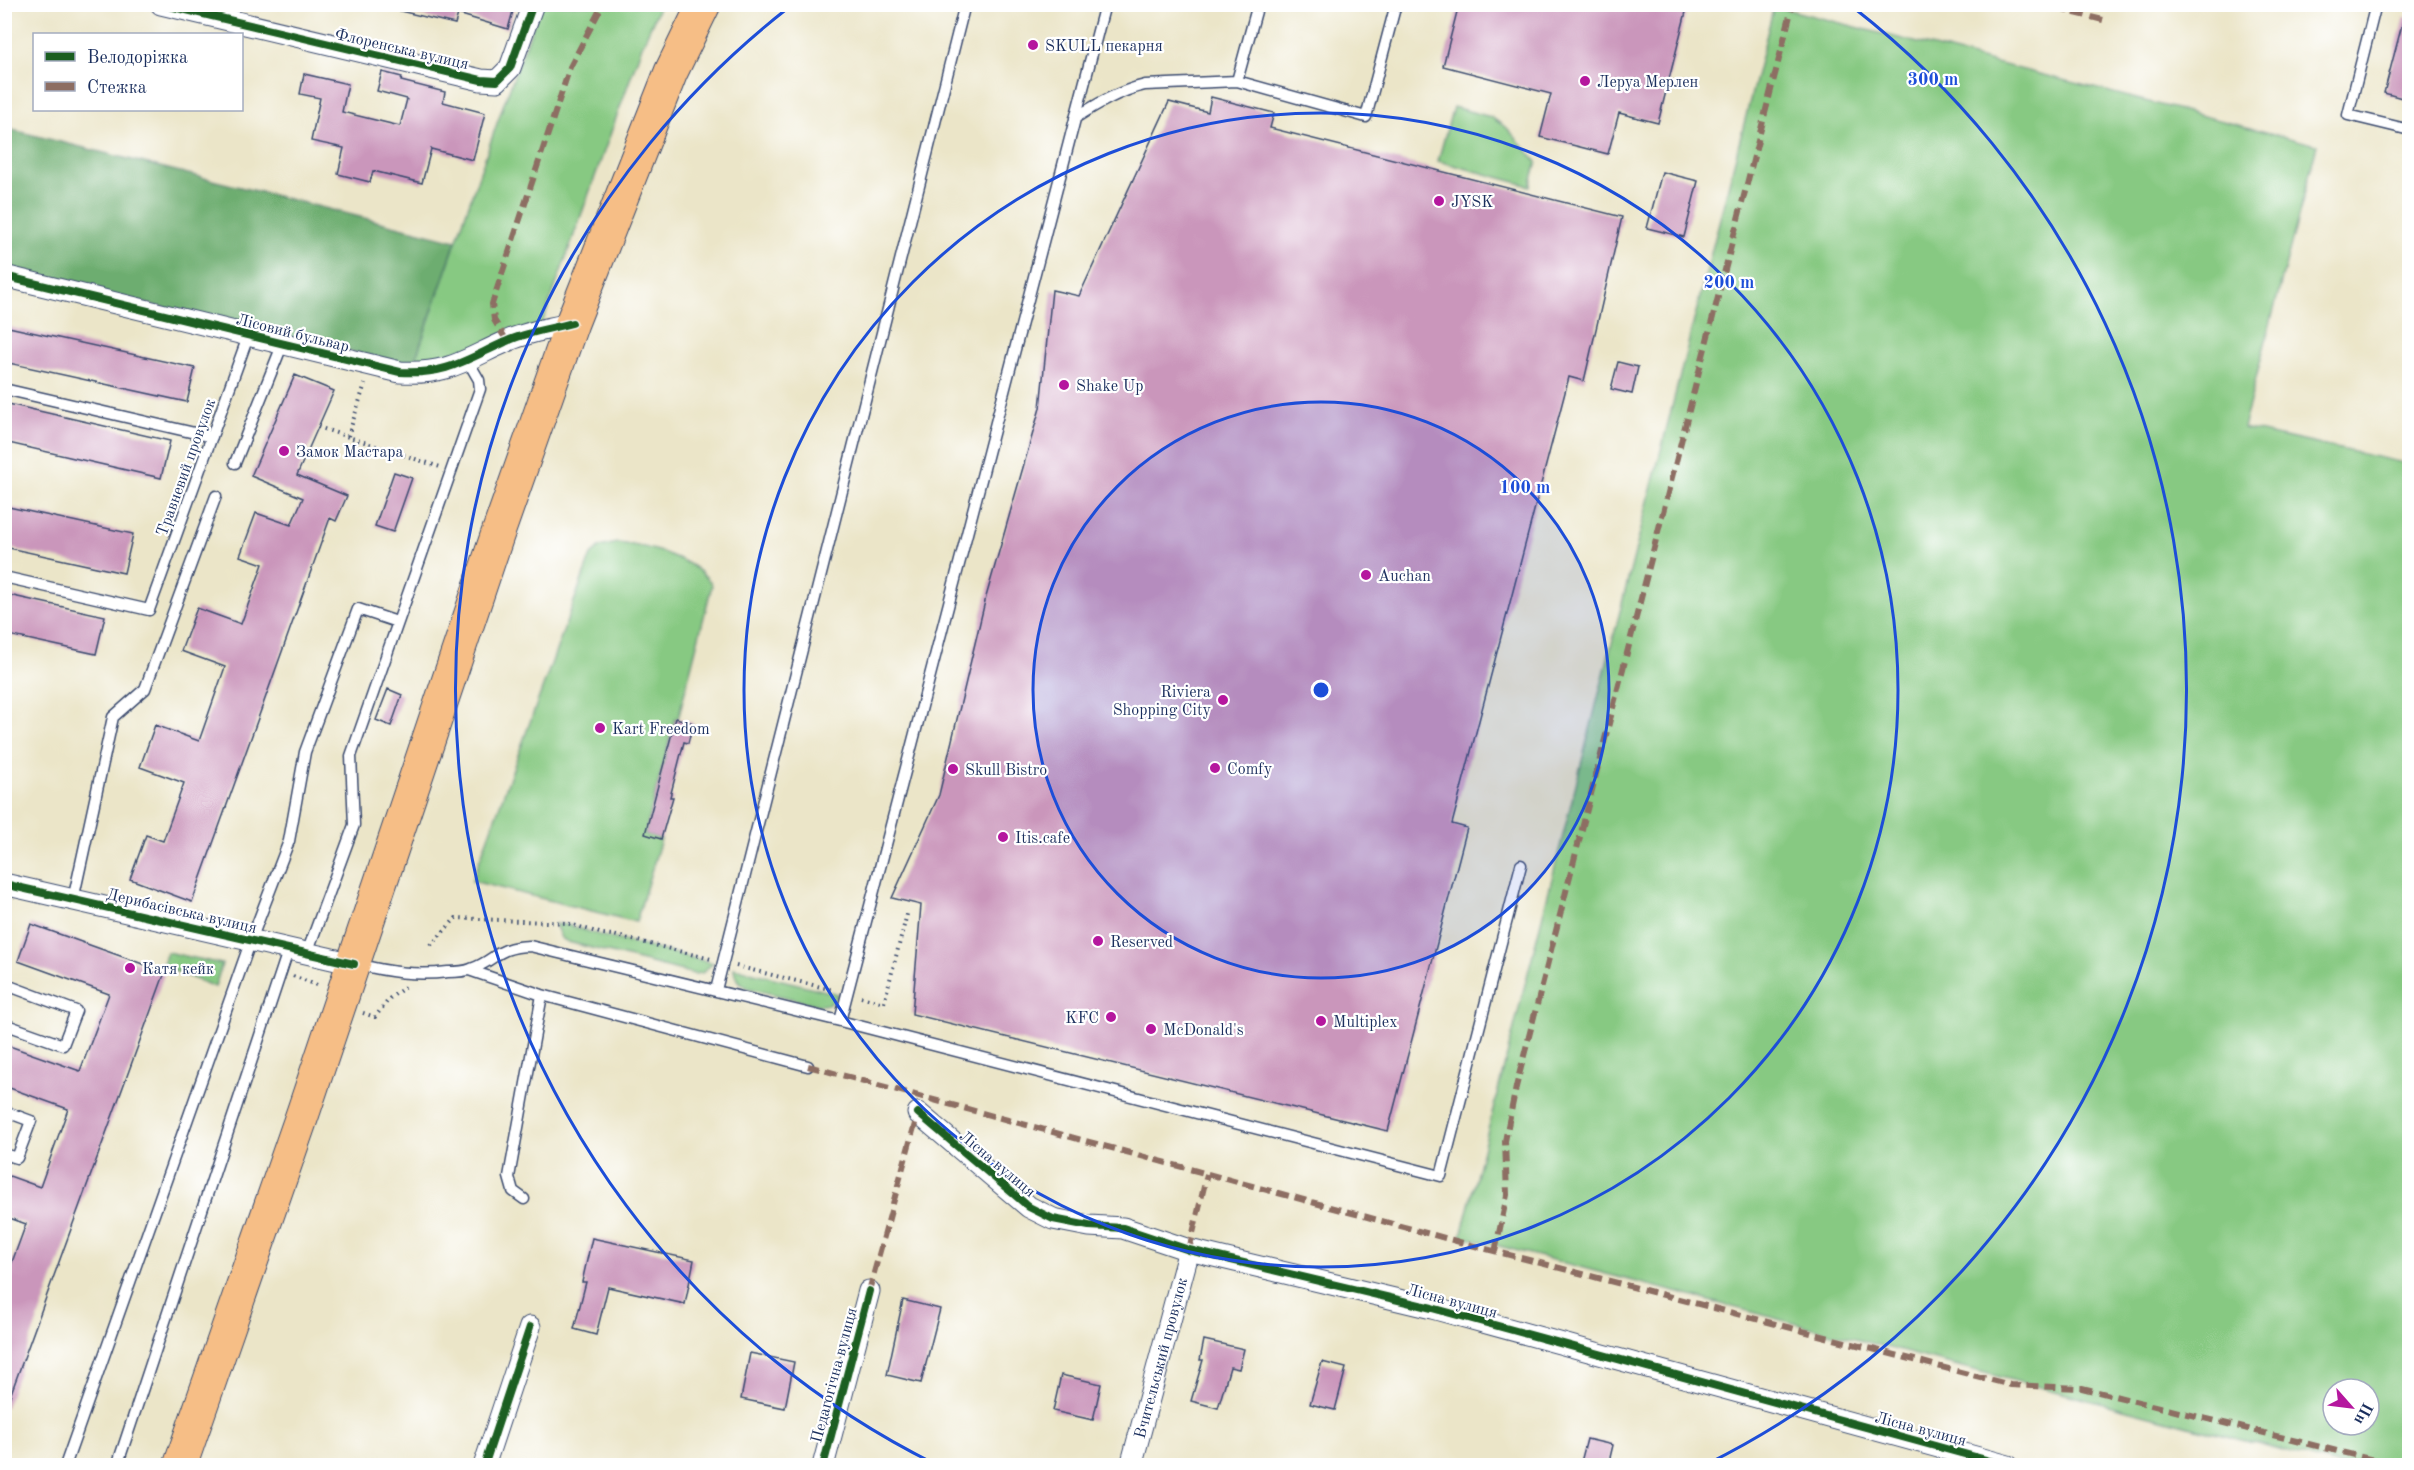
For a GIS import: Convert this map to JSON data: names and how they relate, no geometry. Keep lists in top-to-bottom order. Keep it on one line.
{"streets":{"street":["Флоренська вулиця","Лісовий бульвар","Дерибасівська вулиця","Лісна вулиця","Вчительський провулок","Педагогічна вулиця"],"lane":["Травневий провулок"]},"crossings":[["Лісовий бульвар","Травневий провулок"],["Лісна вулиця","Вчительський провулок"]],"places":["SKULL пекарня","Леруа Мерлен","JYSK","Shake Up","Замок Мастара","Auchan","Riviera Shopping City","Kart Freedom","Comfy","Skull Bistro","Itis.cafe","Reserved","Катя кейк","KFC","Multiplex","McDonald's"],"legend":["Велодоріжка","Стежка"],"north":"bottom right","rings":["300 m","200 m","100 m"]}
